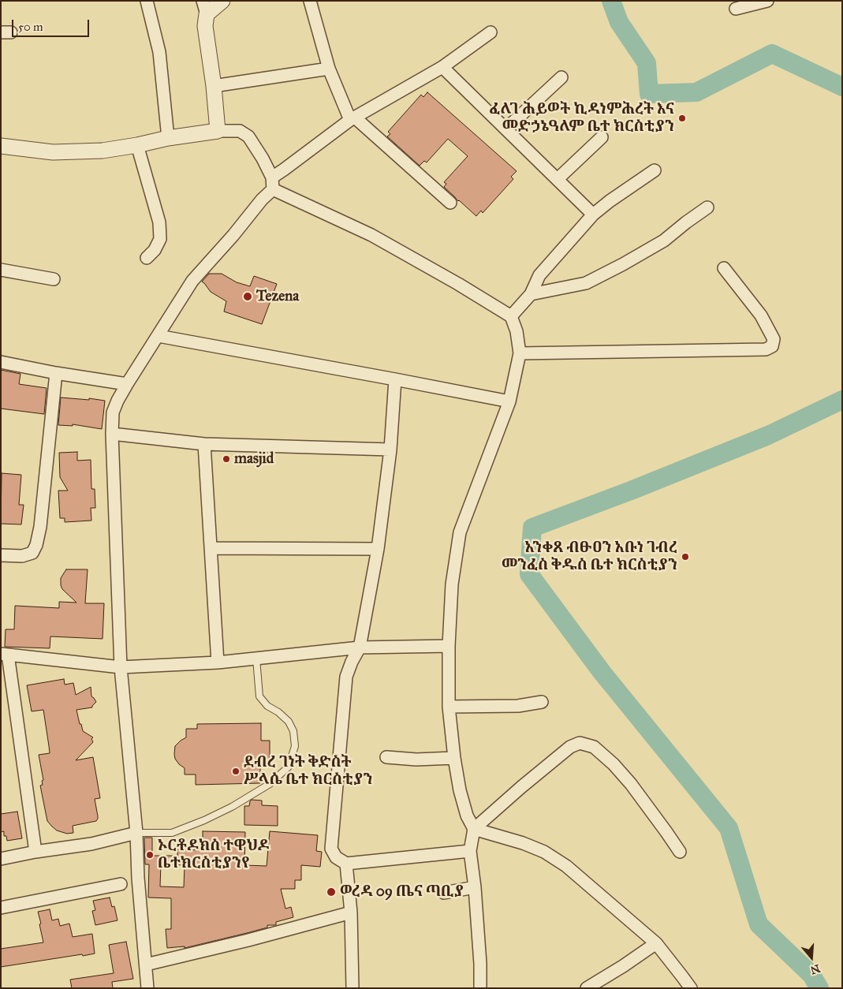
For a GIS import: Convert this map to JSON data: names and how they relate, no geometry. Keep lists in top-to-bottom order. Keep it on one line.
{"places":["ፈለገ ሕይወት ኪዳነምሕረት እና መድኃኔዓለም ቤተ ክርስቲያን","Tezena","masjid","አንቀጸ ብፁዐን አቡነ ገብረ መንፈስ ቅዱስ ቤተ ክርስቲያን","ደብረ ገነት ቅድስት ሥላሴ ቤተ ክርስቲያን","ኦርቶዶክስ ተዋህዶ ቤተክርስቲያንየ","ወረዳ 09 ጤና ጣቢያ"],"scale_bar":"50 m","north":"bottom"}
